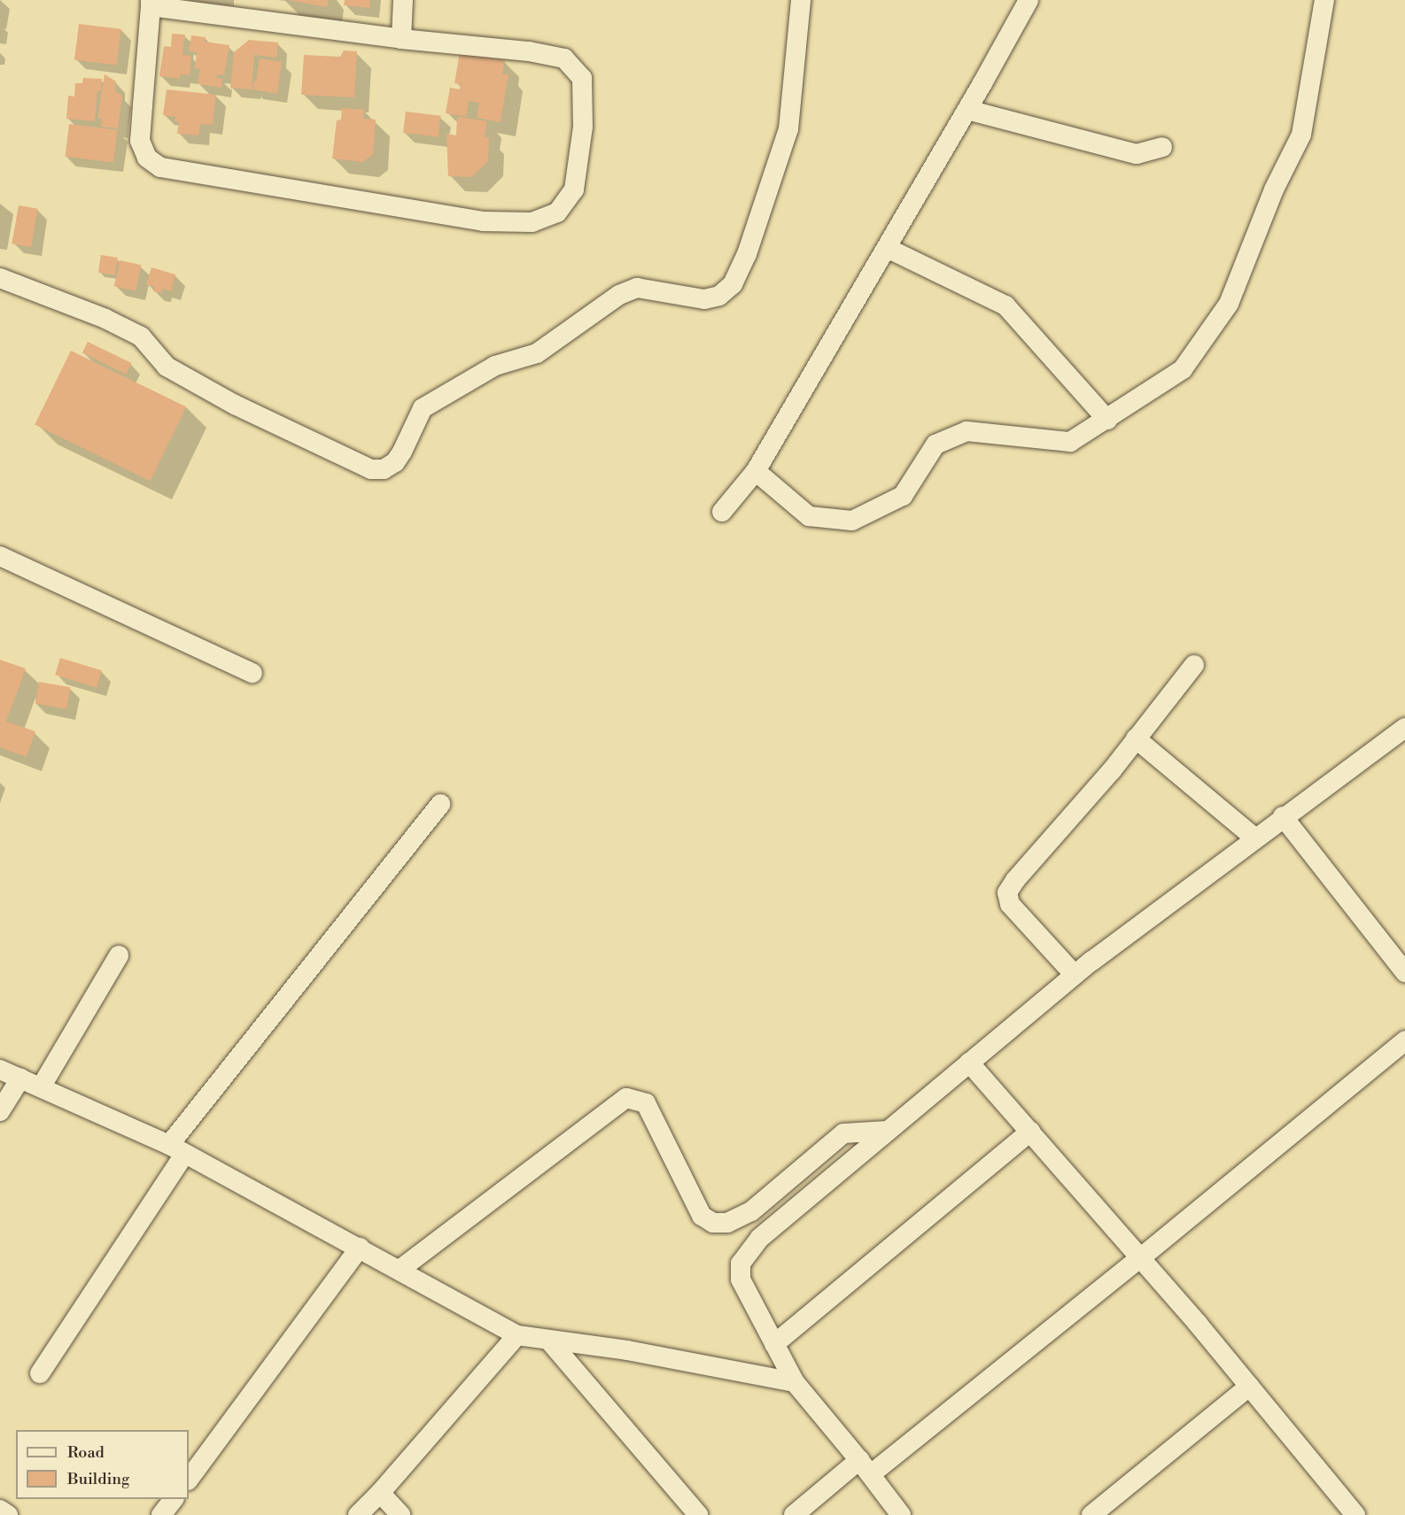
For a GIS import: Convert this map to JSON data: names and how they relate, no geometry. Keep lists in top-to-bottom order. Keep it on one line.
{"legend":["Road","Building"]}
